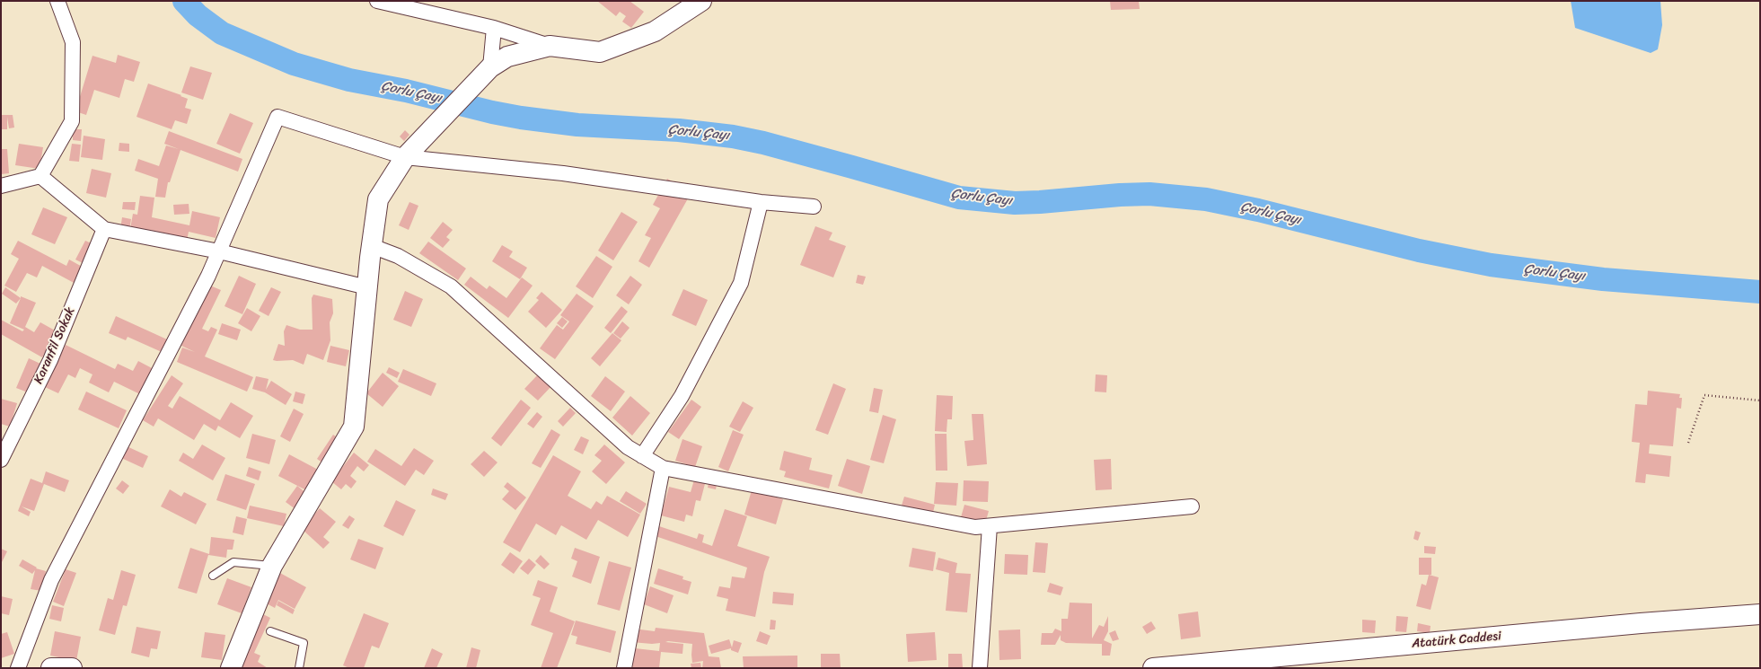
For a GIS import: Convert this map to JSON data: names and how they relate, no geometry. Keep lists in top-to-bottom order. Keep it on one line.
{"streets":{"street":["Karanfil Sokak","Atatürk Caddesi"]},"water":["Çorlu Çayı"]}
